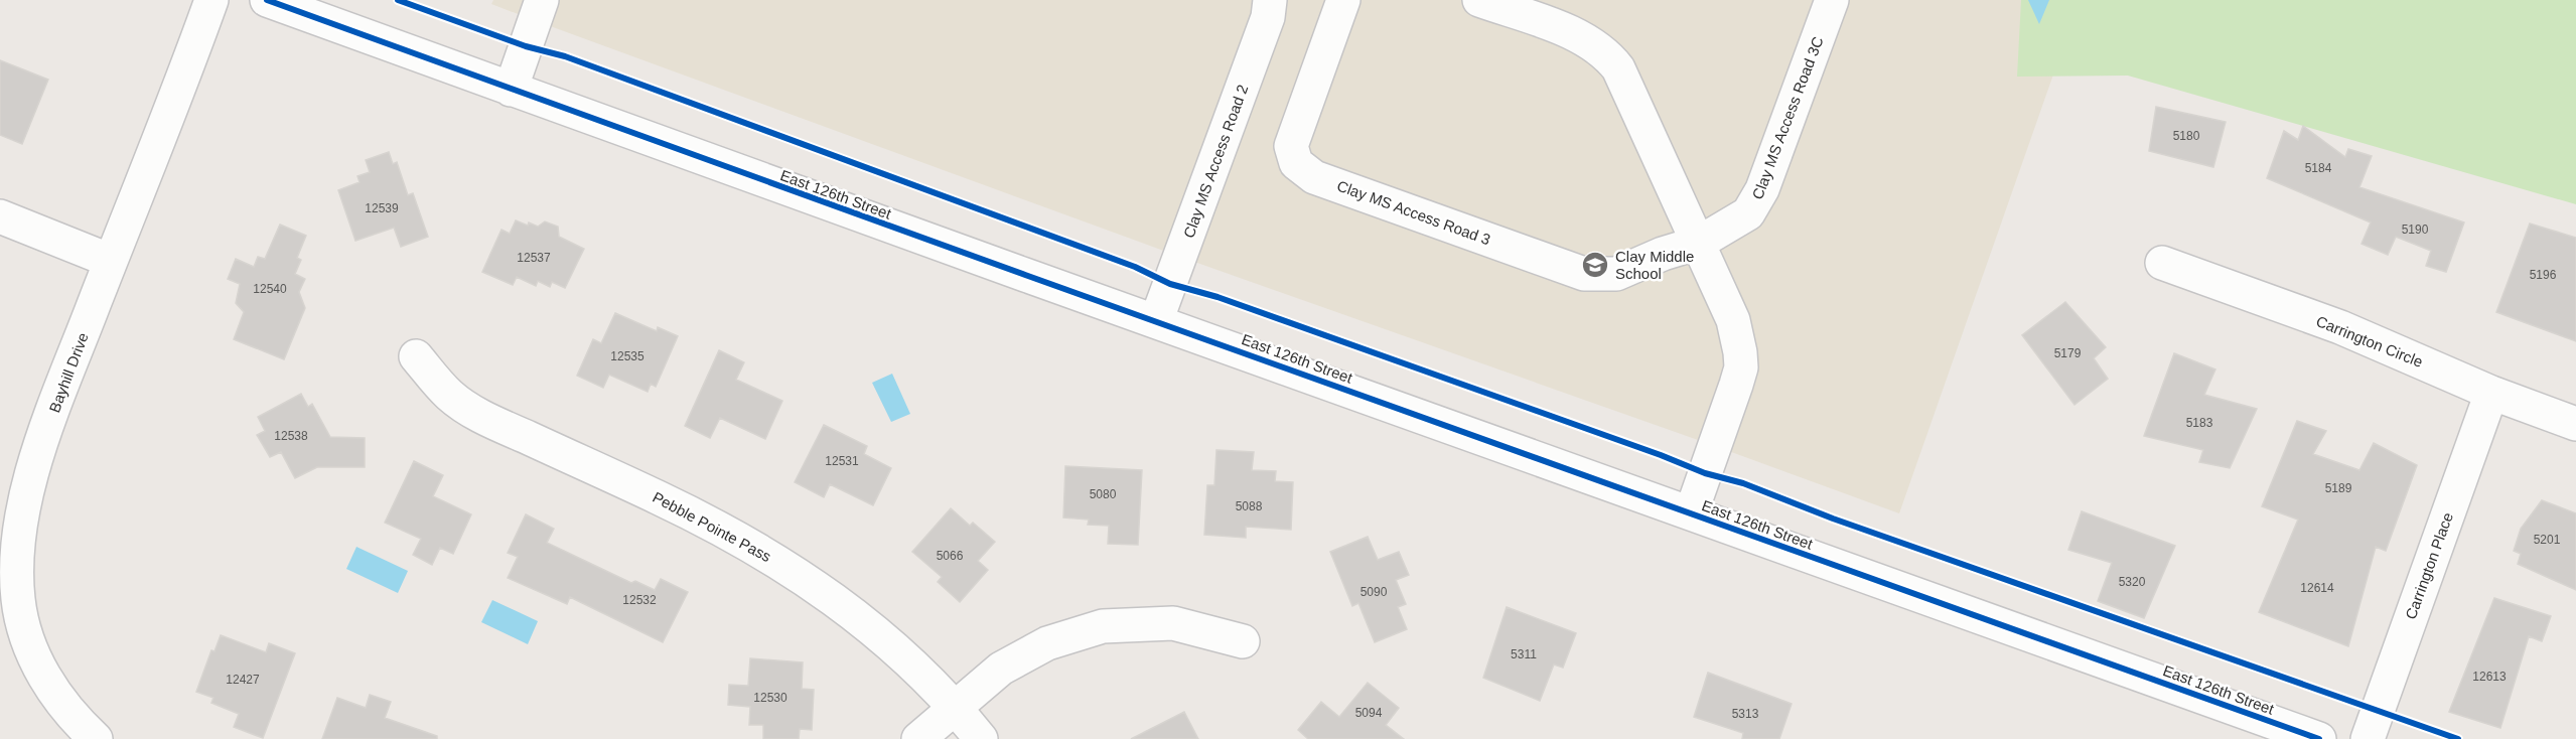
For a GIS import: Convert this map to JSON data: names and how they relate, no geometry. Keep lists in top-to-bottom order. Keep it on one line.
{"streets":{"street":["Clay MS Access Road 3C","Clay MS Access Road 2","East 126th Street","Clay MS Access Road 3","Carrington Circle","Bayhill Drive","Pebble Pointe Pass","Carrington Place"]},"crossings":[["Clay MS Access Road 3C","Clay MS Access Road 3"],["Clay MS Access Road 2","East 126th Street"],["Carrington Circle","Carrington Place"]],"places":{"school or university":["Clay Middle School"]},"house_numbers":["5180","5184","12539","5190","12537","5196","12540","5179","12535","5183","12538","12531","5189","5080","5088","5201","5066","5320","12614","5090","12532","5311","12613","12427","12530","5094","5313"]}
